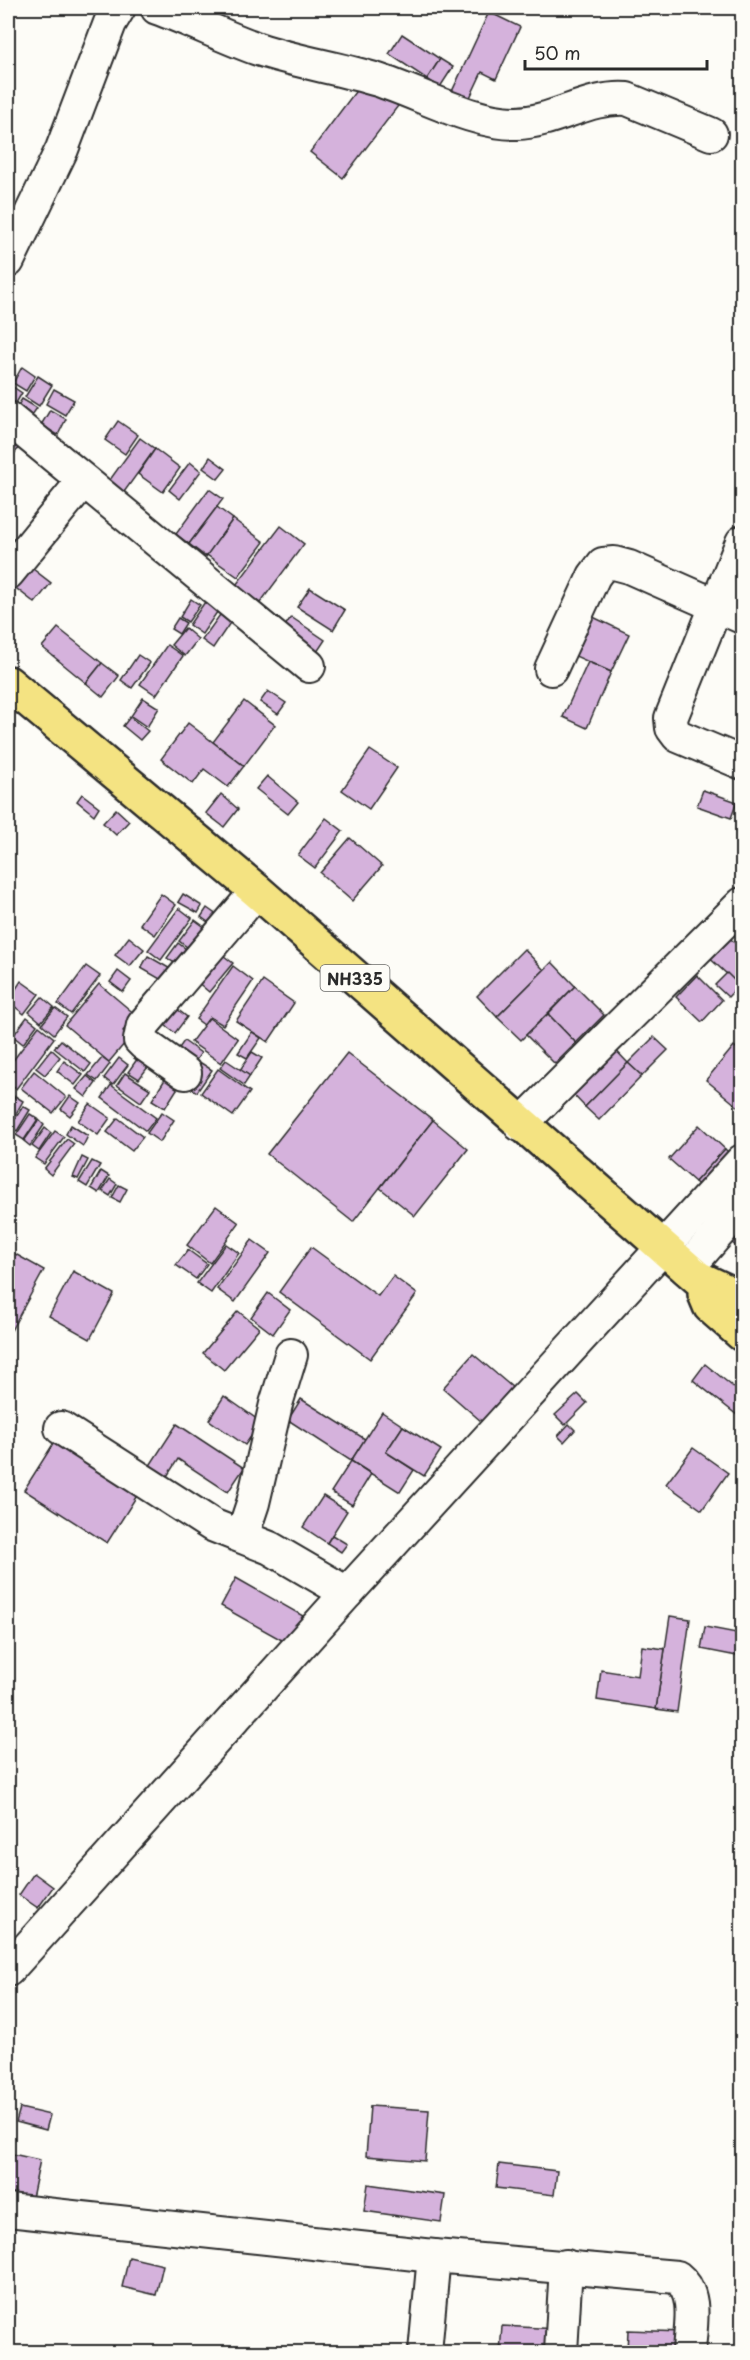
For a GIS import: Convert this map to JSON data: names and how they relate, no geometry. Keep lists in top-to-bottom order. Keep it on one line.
{"streets":{"highway":["NH335"]},"scale_bar":"50 m"}
